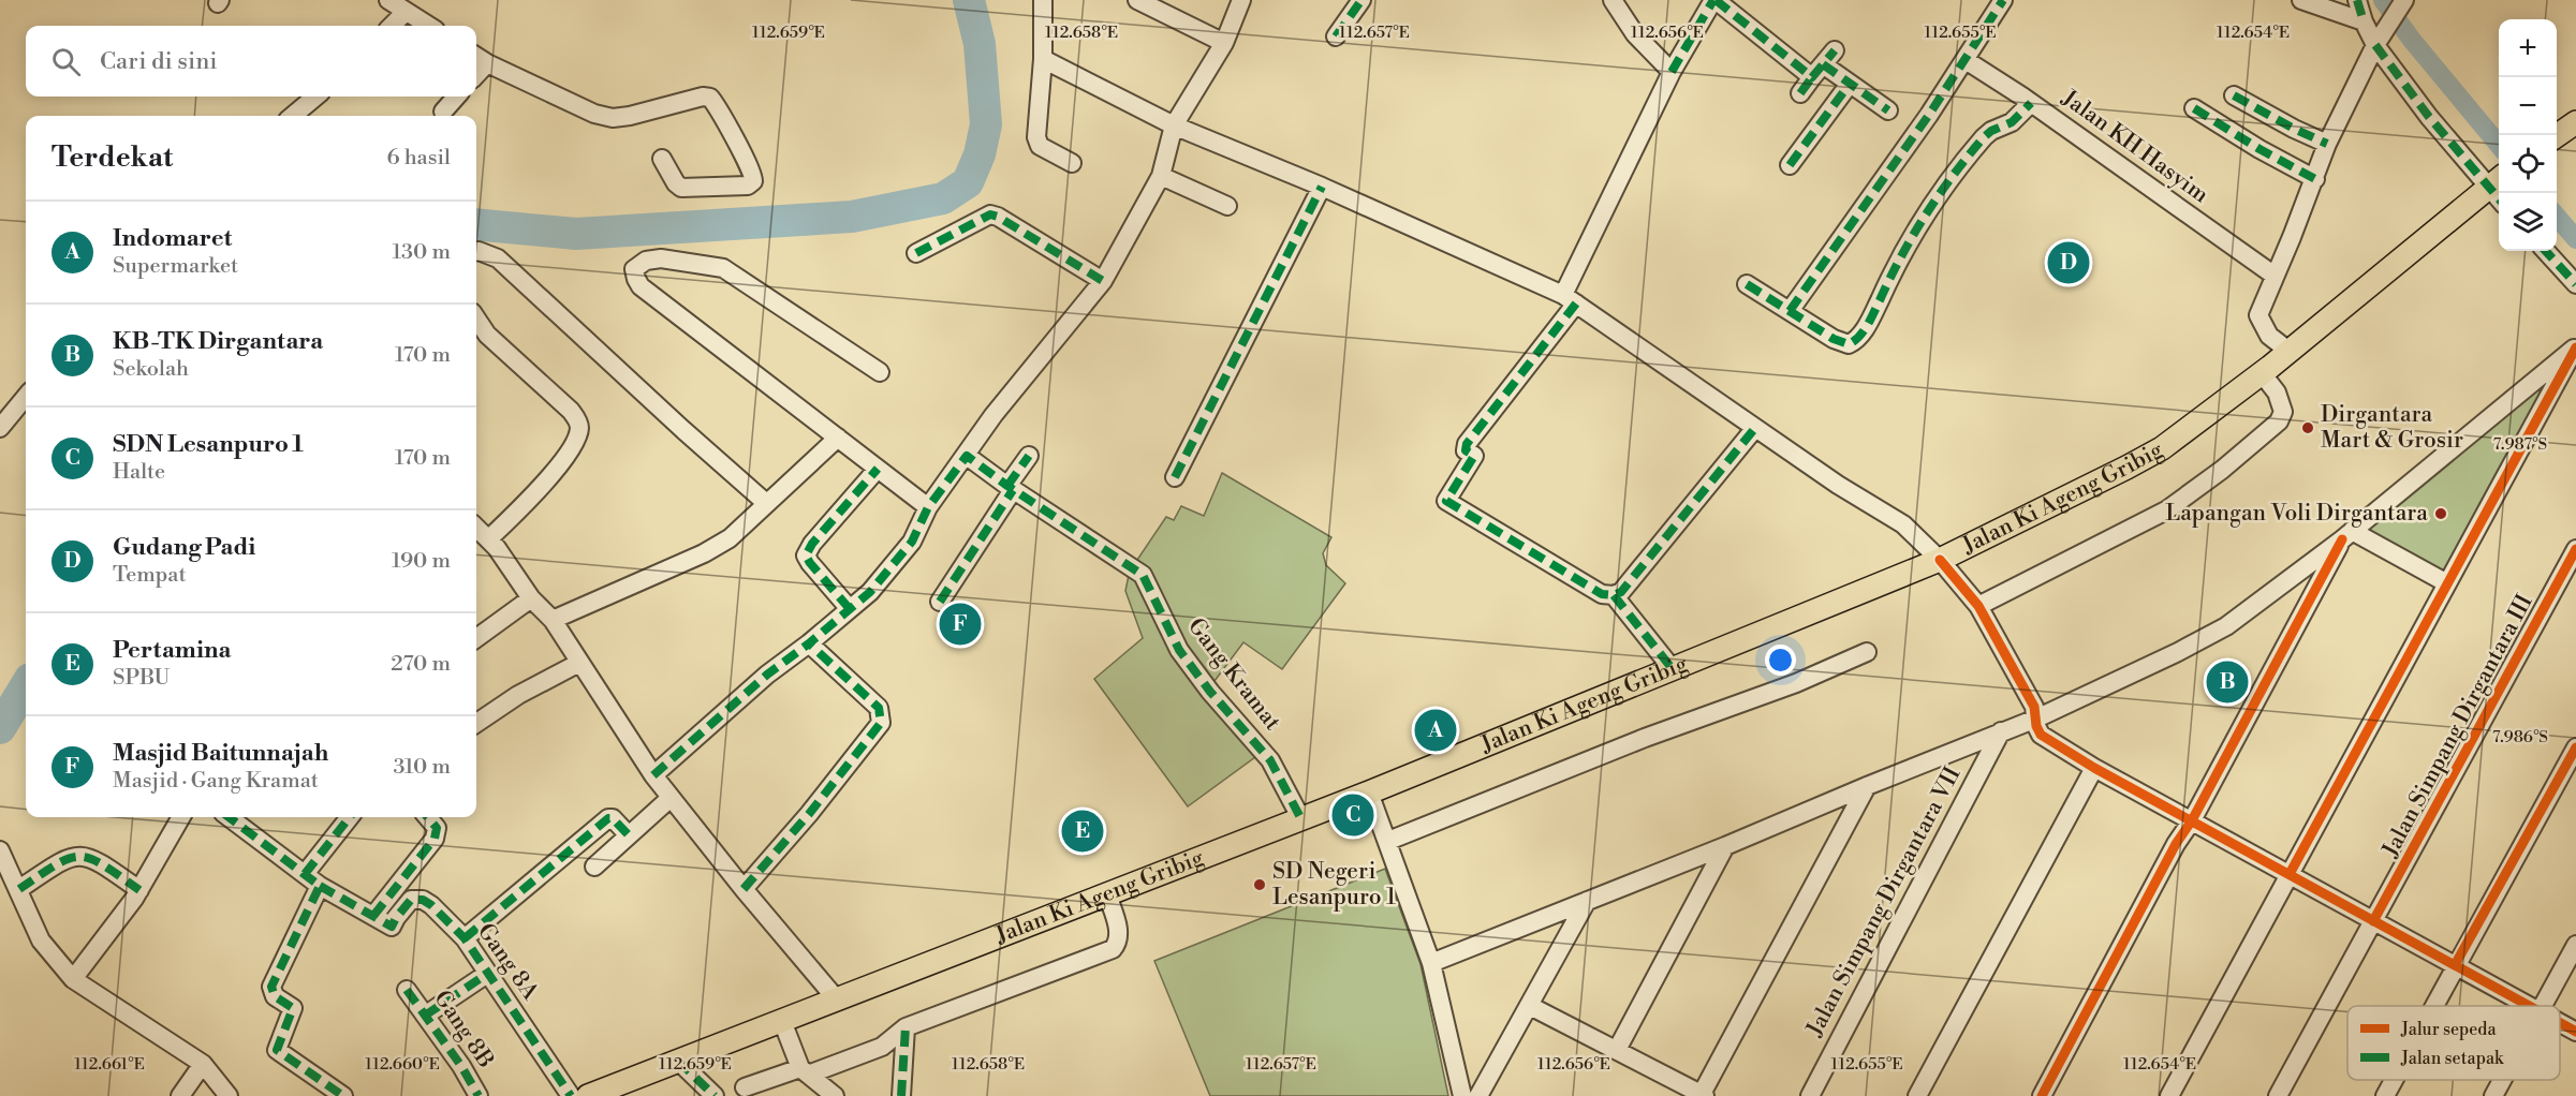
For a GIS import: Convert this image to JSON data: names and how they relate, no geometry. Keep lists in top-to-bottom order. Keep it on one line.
{"streets":{"main road":["Jalan Ki Ageng Gribig"],"street":["Jalan KH Hasyim","Gang Kramat","Jalan Simpang Dirgantara III","Jalan Simpang Dirgantara VII","Gang 8A","Gang 8B"]},"crossings":[["Jalan Ki Ageng Gribig","Gang Kramat"]],"places":["Dirgantara Mart & Grosir","Lapangan Voli Dirgantara","SD Negeri Lesanpuro 1"],"legend":["Jalur sepeda","Jalan setapak"],"page":{"map_buttons":["+","−"],"search":"Cari di sini","heading":["Terdekat","6 hasil"],"list":[{"mark":"A","name":"Indomaret","note":"Supermarket","value":"130 m"},{"mark":"B","name":"KB-TK Dirgantara","note":"Sekolah","value":"170 m"},{"mark":"C","name":"SDN Lesanpuro 1","note":"Halte","value":"170 m"},{"mark":"D","name":"Gudang Padi","note":"Tempat","value":"190 m"},{"mark":"E","name":"Pertamina","note":"SPBU","value":"270 m"},{"mark":"F","name":"Masjid Baitunnajah","note":"Masjid · Gang Kramat","value":"310 m"}],"pins":["D","F","B","A","C","E"]},"coordinates":["112.657°E","112.655°E","112.659°E","112.658°E","112.656°E","112.654°E","7.987°S","7.986°S","112.661°E","112.660°E"]}
